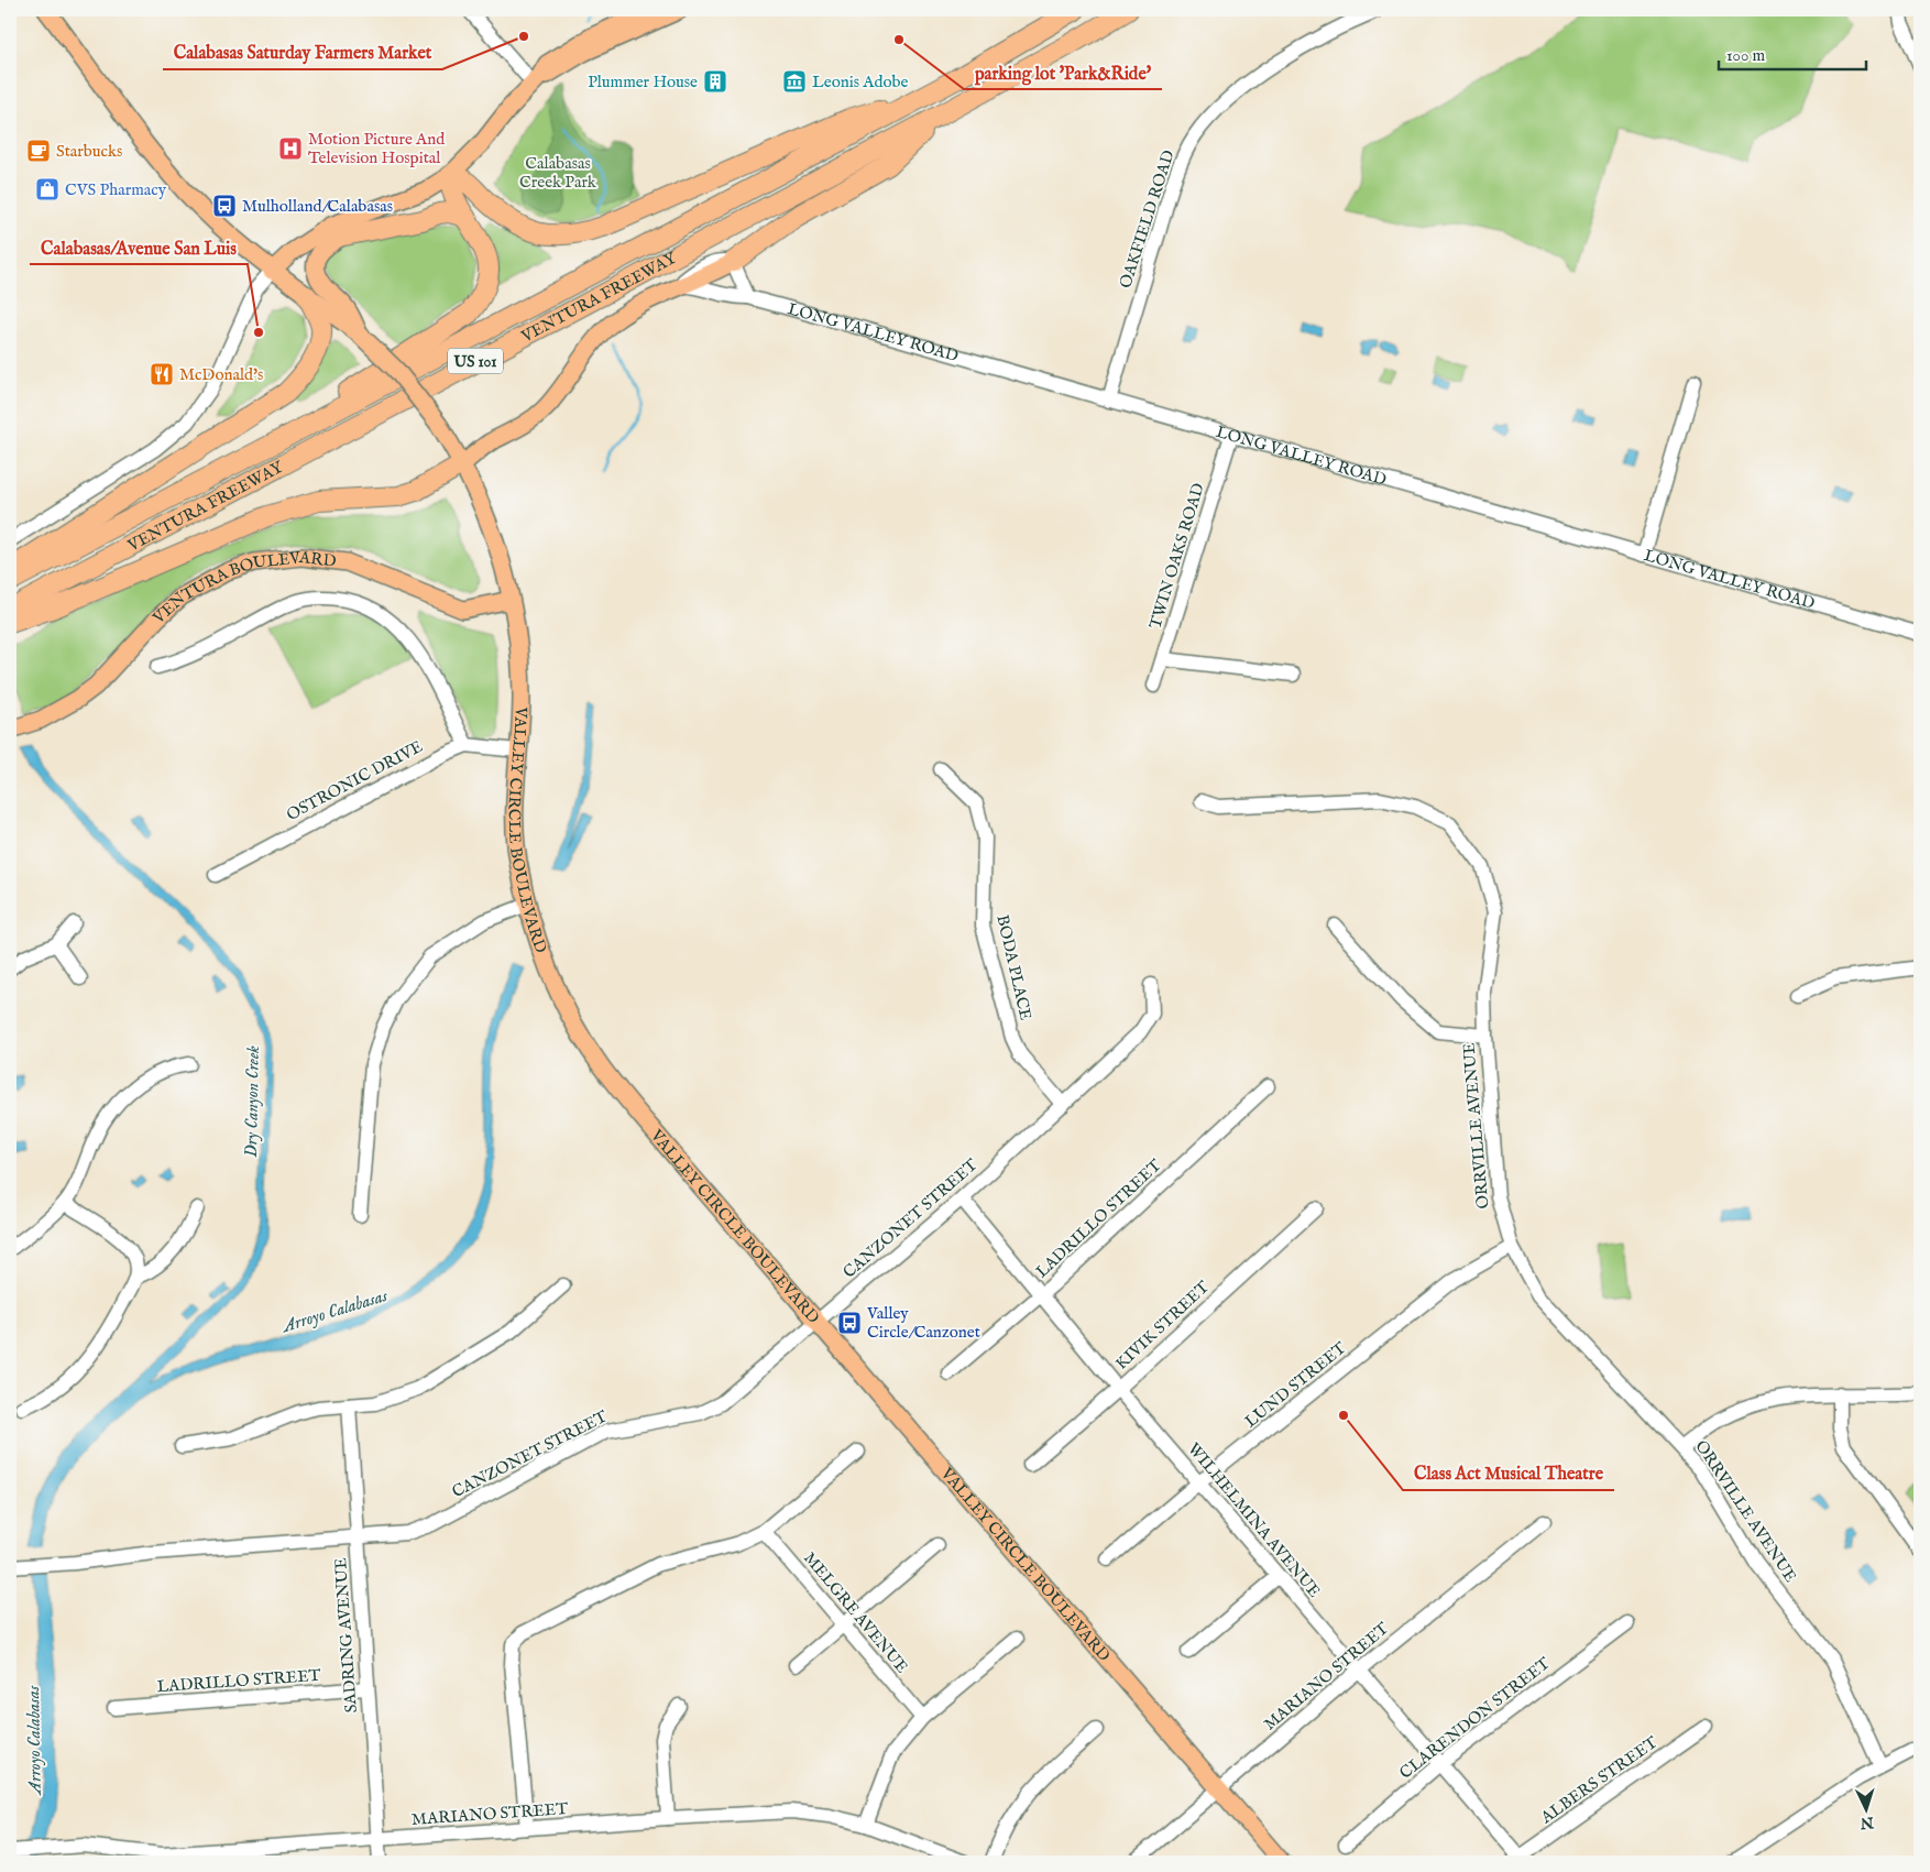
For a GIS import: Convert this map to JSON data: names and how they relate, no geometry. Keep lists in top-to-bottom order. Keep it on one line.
{"streets":{"highway":["VENTURA FREEWAY","US 101"],"main road":["VENTURA BOULEVARD","VALLEY CIRCLE BOULEVARD"],"street":["OAKFIELD ROAD","LONG VALLEY ROAD","TWIN OAKS ROAD","OSTRONIC DRIVE","BODA PLACE","ORRVILLE AVENUE","CANZONET STREET","LADRILLO STREET","KIVIK STREET","LUND STREET","WILHELMINA AVENUE","MELGRE AVENUE","SADRING AVENUE","MARIANO STREET","CLARENDON STREET","ALBERS STREET"]},"crossings":[["OAKFIELD ROAD","LONG VALLEY ROAD"],["LONG VALLEY ROAD","TWIN OAKS ROAD"],["VENTURA BOULEVARD","VALLEY CIRCLE BOULEVARD"],["OSTRONIC DRIVE","VALLEY CIRCLE BOULEVARD"],["VALLEY CIRCLE BOULEVARD","CANZONET STREET"],["VALLEY CIRCLE BOULEVARD","MARIANO STREET"],["BODA PLACE","CANZONET STREET"],["ORRVILLE AVENUE","LUND STREET"],["CANZONET STREET","WILHELMINA AVENUE"],["CANZONET STREET","SADRING AVENUE"],["LADRILLO STREET","WILHELMINA AVENUE"],["LADRILLO STREET","SADRING AVENUE"],["KIVIK STREET","WILHELMINA AVENUE"],["LUND STREET","WILHELMINA AVENUE"],["WILHELMINA AVENUE","MARIANO STREET"],["WILHELMINA AVENUE","CLARENDON STREET"],["WILHELMINA AVENUE","ALBERS STREET"],["SADRING AVENUE","MARIANO STREET"]],"water":["Dry Canyon Creek","Arroyo Calabasas"],"parks":["Calabasas Creek Park"],"places":{"other":["Calabasas Saturday Farmers Market","parking lot 'Park&Ride'","Calabasas/Avenue San Luis","Class Act Musical Theatre"],"building":["Plummer House"],"museum":["Leonis Adobe"],"hospital":["Motion Picture And Television Hospital"],"cafe":["Starbucks"],"shop":["CVS Pharmacy"],"bus stop":["Mulholland/Calabasas","Valley Circle/Canzonet"],"restaurant":["McDonald's"]},"scale_bar":"100 m","north":"bottom"}
